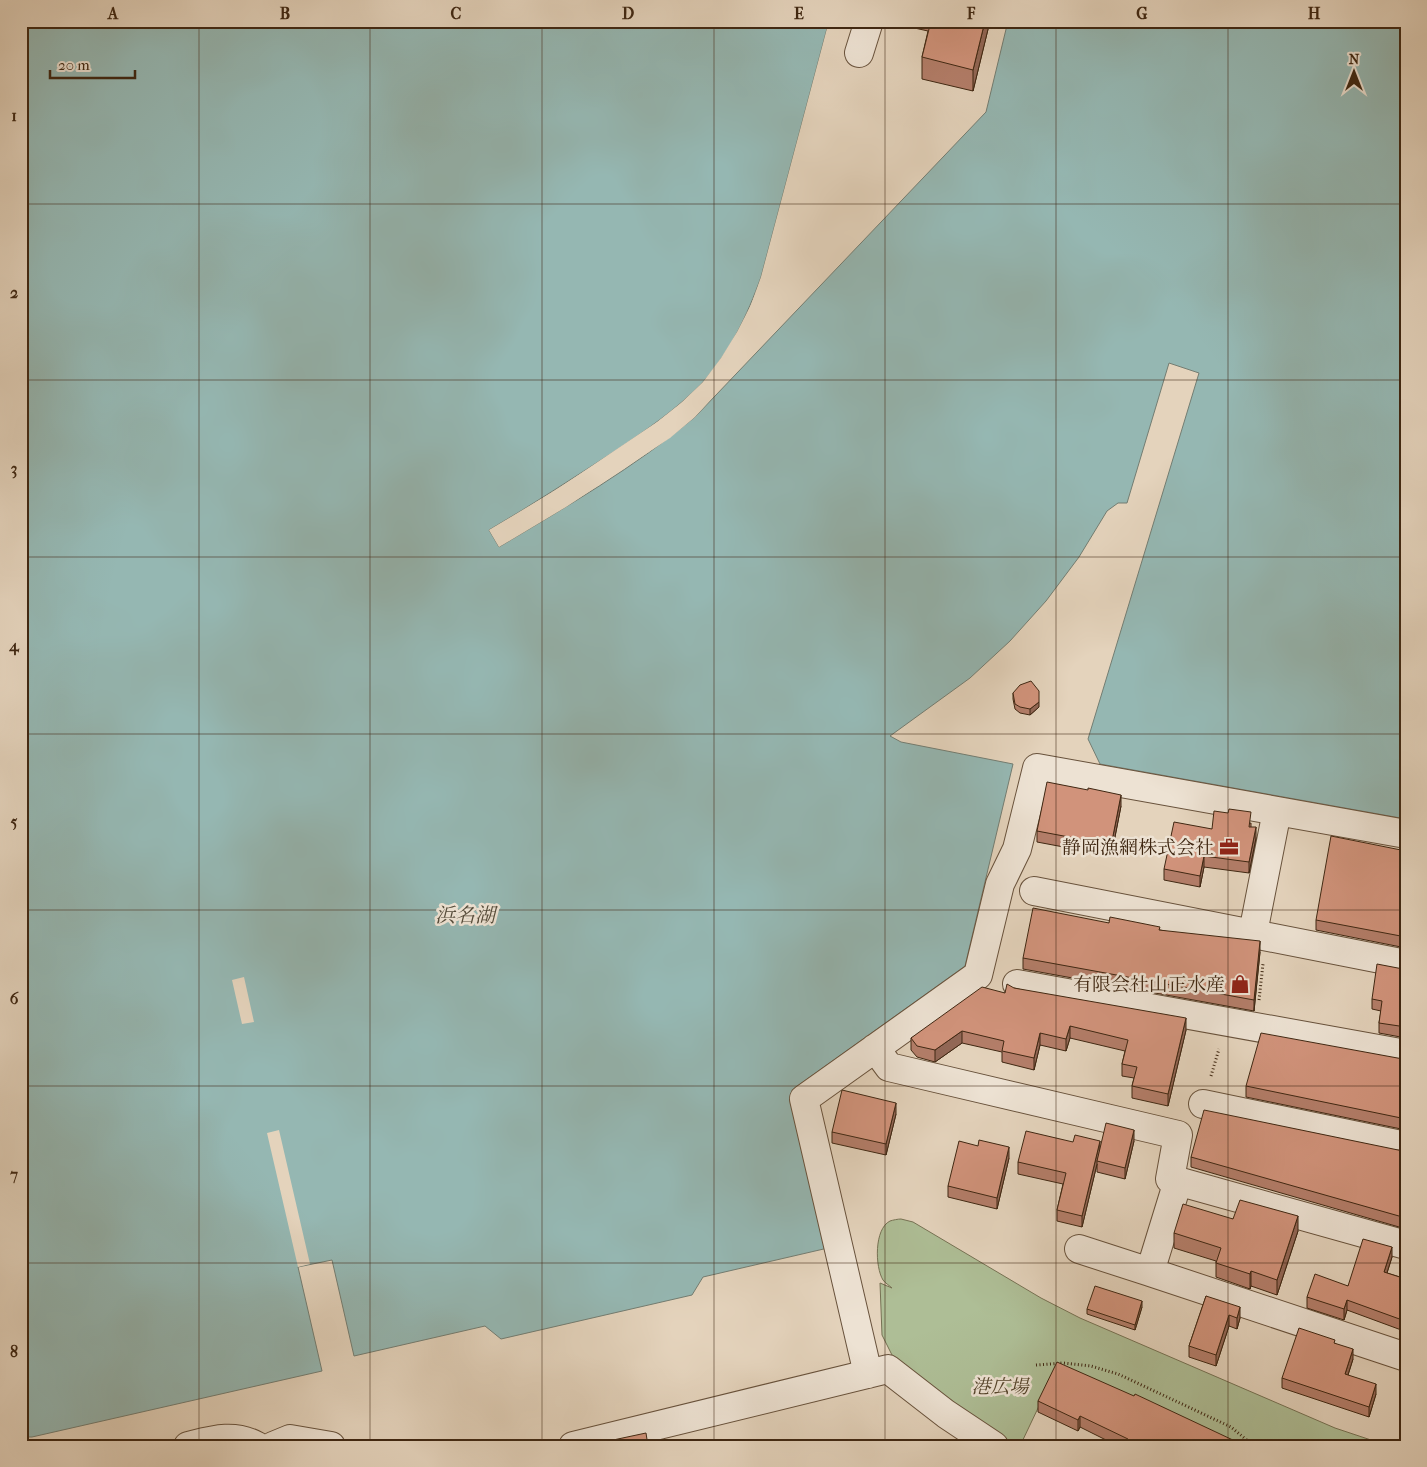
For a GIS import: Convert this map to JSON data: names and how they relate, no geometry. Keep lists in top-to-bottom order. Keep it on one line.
{"water":["浜名湖"],"parks":["港広場"],"places":{"office":["静岡漁網株式会社"],"shop":["有限会社山正水産"]},"scale_bar":"20 m","north":"top","grid":{"columns":["A","B","C","D","E","F","G","H"],"rows":["1","2","3","4","5","6","7","8"]}}
